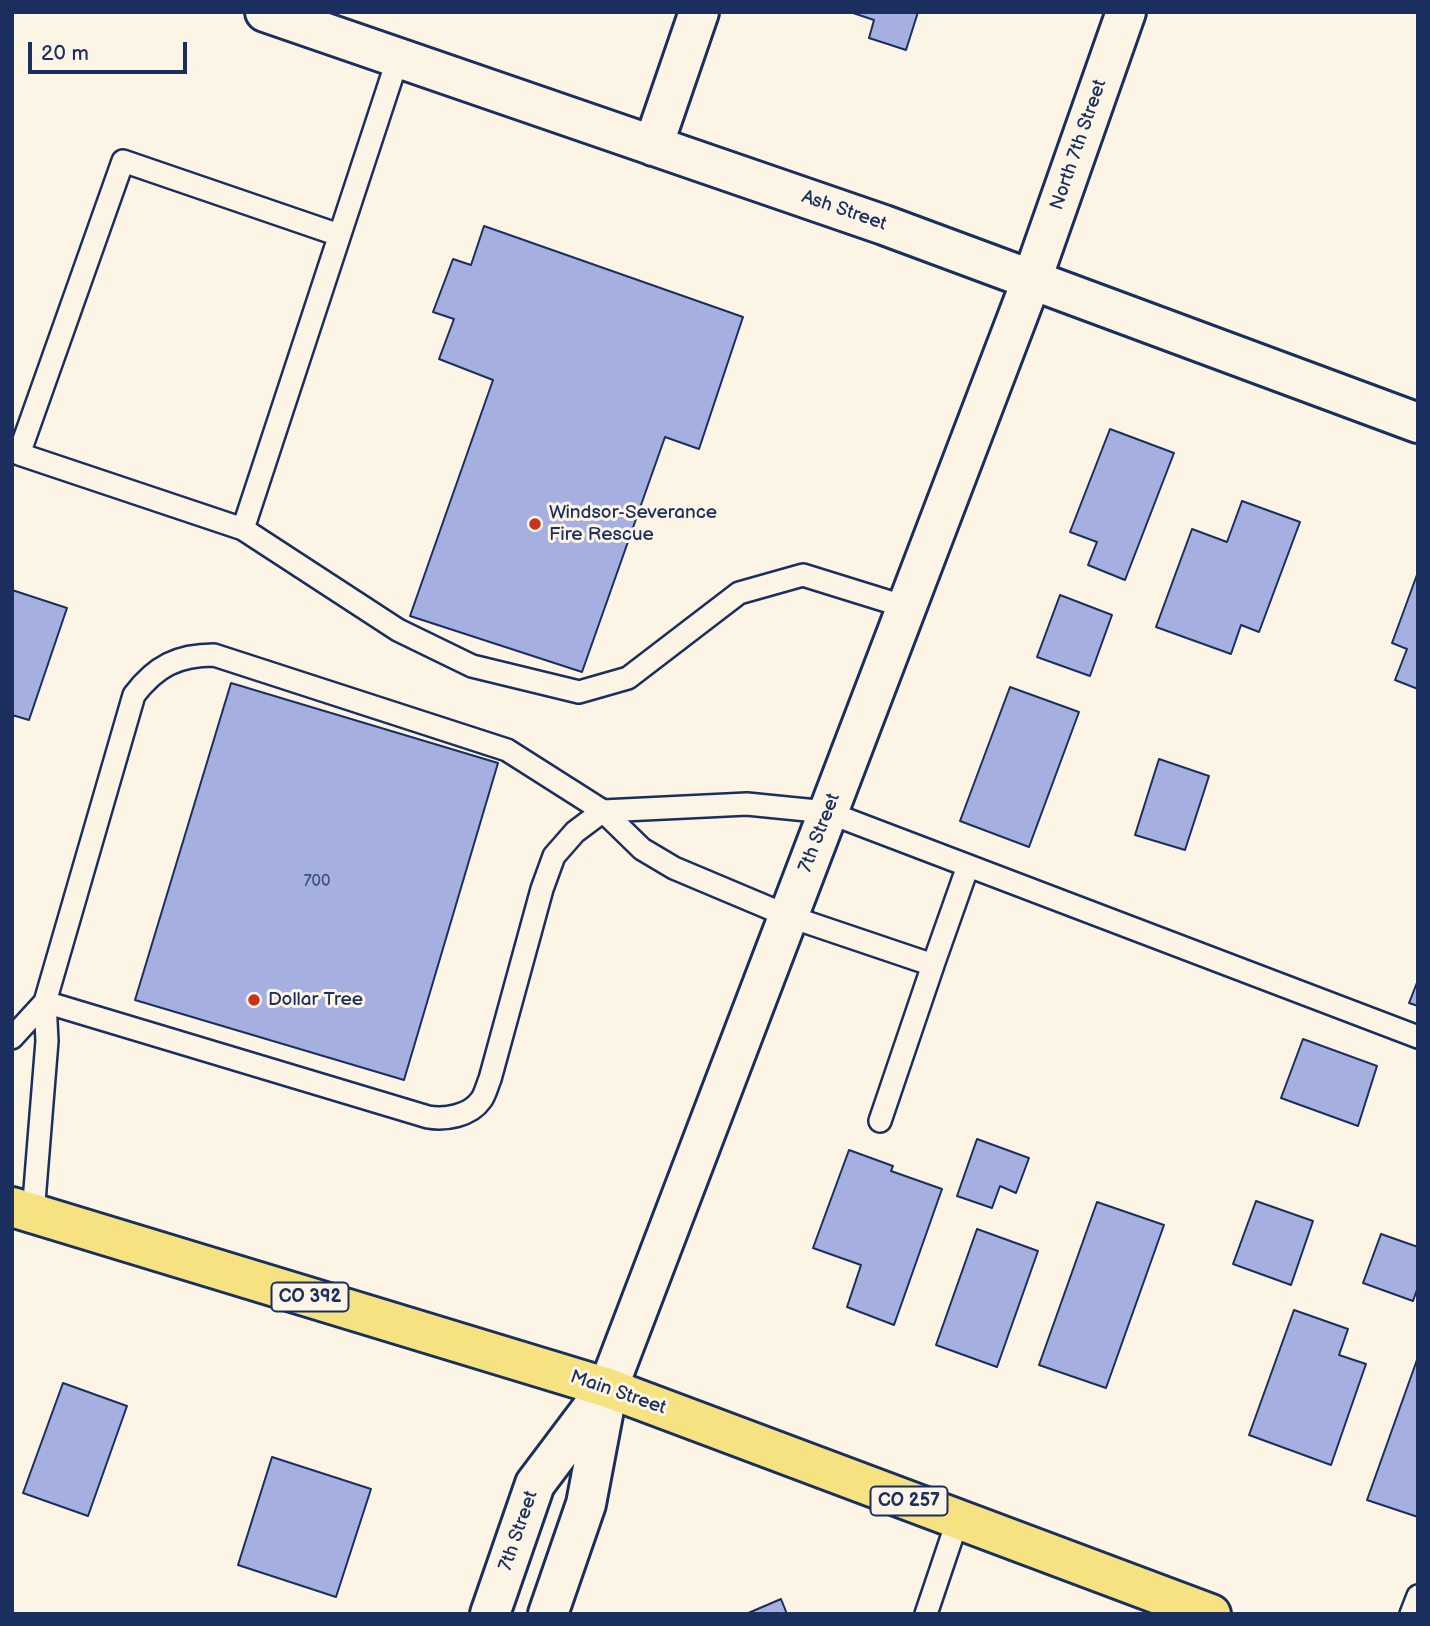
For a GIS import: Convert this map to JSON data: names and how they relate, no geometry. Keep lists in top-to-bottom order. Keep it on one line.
{"streets":{"main road":["CO 392","Main Street","CO 257"],"street":["North 7th Street","Ash Street","7th Street"]},"crossings":[["North 7th Street","Ash Street"],["North 7th Street","7th Street"],["Ash Street","7th Street"],["7th Street","Main Street"]],"places":["Windsor-Severance Fire Rescue","Dollar Tree"],"house_numbers":["700"],"scale_bar":"20 m"}
